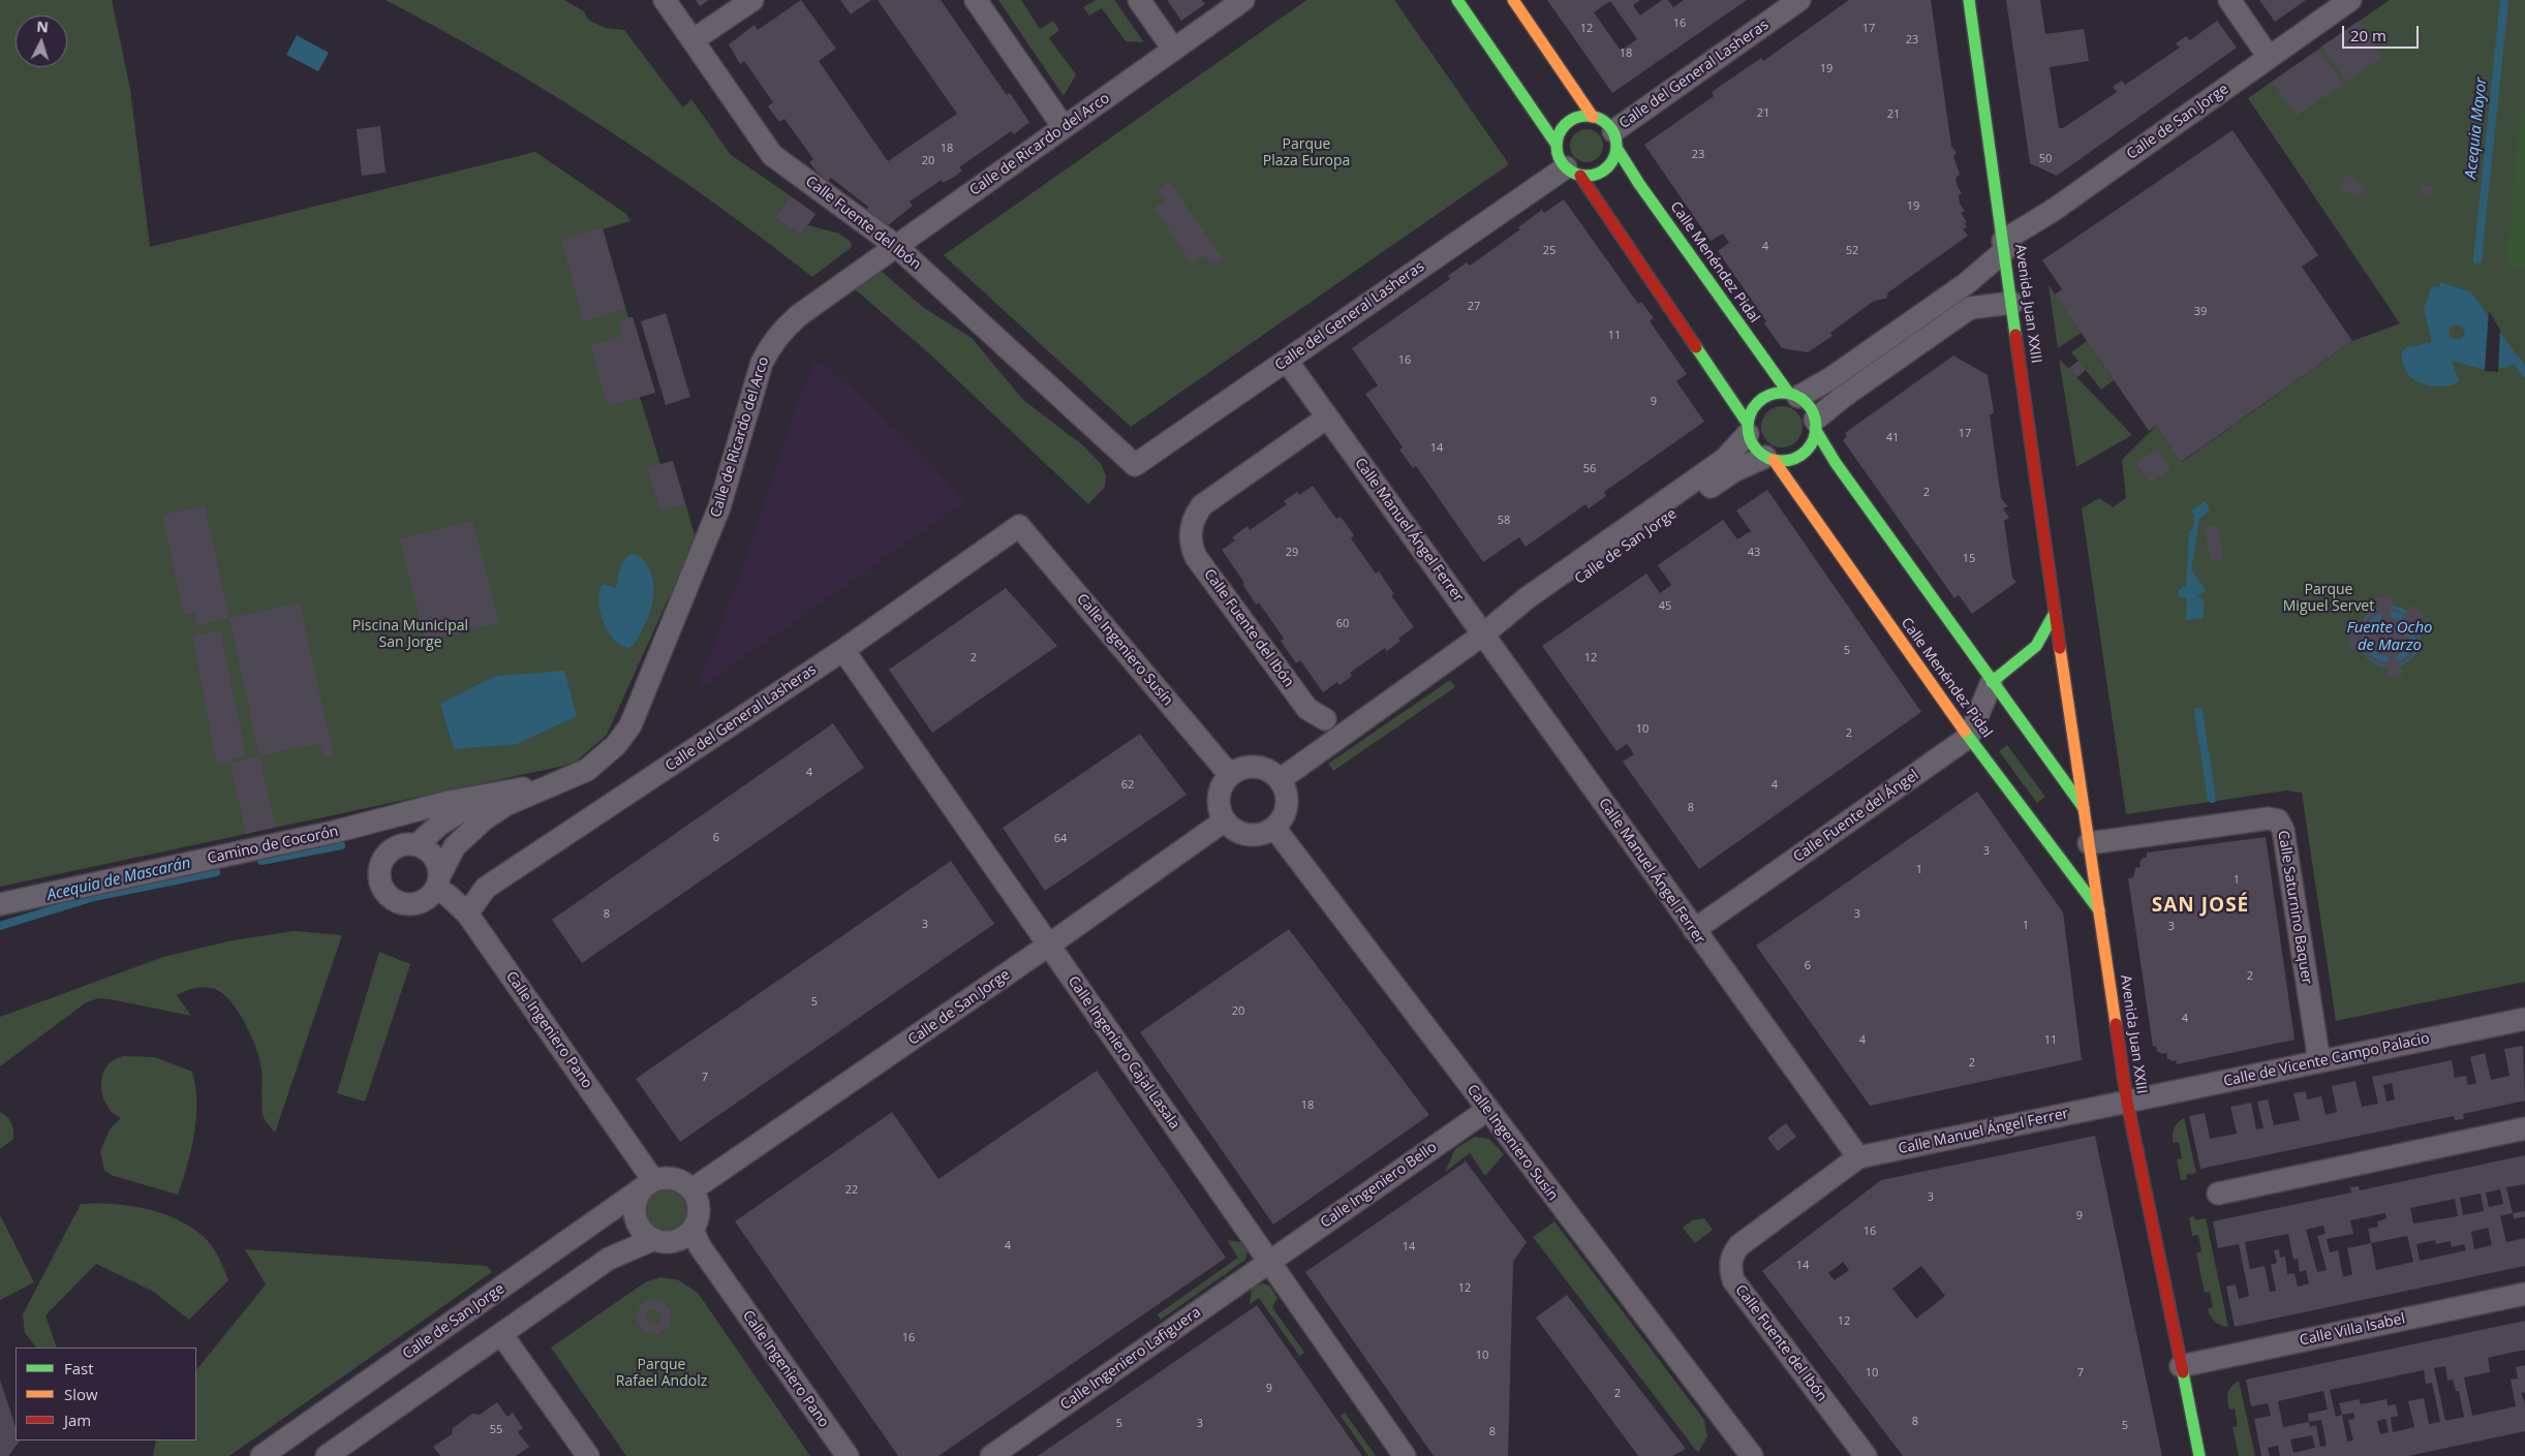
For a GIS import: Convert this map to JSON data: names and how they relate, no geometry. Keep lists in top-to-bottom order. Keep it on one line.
{"streets":{"main road":["Calle Menéndez Pidal","Avenida Juan XXIII"],"street":["Calle del General Lasheras","Calle de San Jorge","Calle de Ricardo del Arco","Calle Fuente del Ibón","Calle Manuel Ángel Ferrer","Calle Ingeniero Susín","Calle Fuente del Ángel","Camino de Cocorón","Calle Saturnino Baquer","Calle Ingeniero Pano","Calle Ingeniero Cajal Lasala","Calle de Vicente Campo Palacio","Calle Ingeniero Bello","Calle Villa Isabel","Calle Ingeniero Lafiguera"]},"crossings":[["Calle del General Lasheras","Calle Fuente del Ibón"],["Calle del General Lasheras","Calle Menéndez Pidal"],["Calle del General Lasheras","Calle Manuel Ángel Ferrer"],["Calle del General Lasheras","Calle Ingeniero Susín"],["Calle del General Lasheras","Calle Ingeniero Pano"],["Calle del General Lasheras","Calle Ingeniero Cajal Lasala"],["Calle de San Jorge","Calle Menéndez Pidal"],["Calle de San Jorge","Avenida Juan XXIII"],["Calle de San Jorge","Calle Manuel Ángel Ferrer"],["Calle de San Jorge","Calle Ingeniero Susín"],["Calle de San Jorge","Calle Ingeniero Pano"],["Calle de San Jorge","Calle Ingeniero Cajal Lasala"],["Calle de Ricardo del Arco","Calle Fuente del Ibón"],["Calle de Ricardo del Arco","Camino de Cocorón"],["Calle de Ricardo del Arco","Calle Ingeniero Pano"],["Calle Fuente del Ibón","Calle Manuel Ángel Ferrer"],["Calle Menéndez Pidal","Avenida Juan XXIII"],["Calle Menéndez Pidal","Calle Fuente del Ángel"],["Avenida Juan XXIII","Calle Manuel Ángel Ferrer"],["Avenida Juan XXIII","Calle Saturnino Baquer"],["Avenida Juan XXIII","Calle de Vicente Campo Palacio"],["Avenida Juan XXIII","Calle Villa Isabel"],["Calle Manuel Ángel Ferrer","Calle Fuente del Ángel"],["Calle Manuel Ángel Ferrer","Calle de Vicente Campo Palacio"],["Calle Ingeniero Susín","Calle Ingeniero Bello"],["Camino de Cocorón","Calle Ingeniero Pano"],["Calle Saturnino Baquer","Calle de Vicente Campo Palacio"],["Calle Ingeniero Cajal Lasala","Calle Ingeniero Bello"],["Calle Ingeniero Cajal Lasala","Calle Ingeniero Lafiguera"],["Calle Ingeniero Bello","Calle Ingeniero Lafiguera"]],"districts":["SAN JOSÉ"],"water":["Acequia Mayor","Fuente Ocho de Marzo","Acequia de Mascarán"],"parks":["Parque Plaza Europa","Parque Miguel Servet","Piscina Municipal San Jorge","Parque Rafael Andolz"],"house_numbers":["16","12","17","23","18","19","21","21","18","23","50","20","19","4","25","52","27","39","11","16","9","17","41","14","56","2","58","29","43","15","45","60","5","2","12","10","2","4","62","4","8","6","64","3","1","1","8","3","3","1","3","6","2","5","20","4","4","11","2","7","18","22","3","9","16","4","14","14","12","12","16","10","10","7","9","2","8","5","3","5","55","8"],"legend":["Fast","Slow","Jam"],"scale_bar":"20 m","north":"top"}
